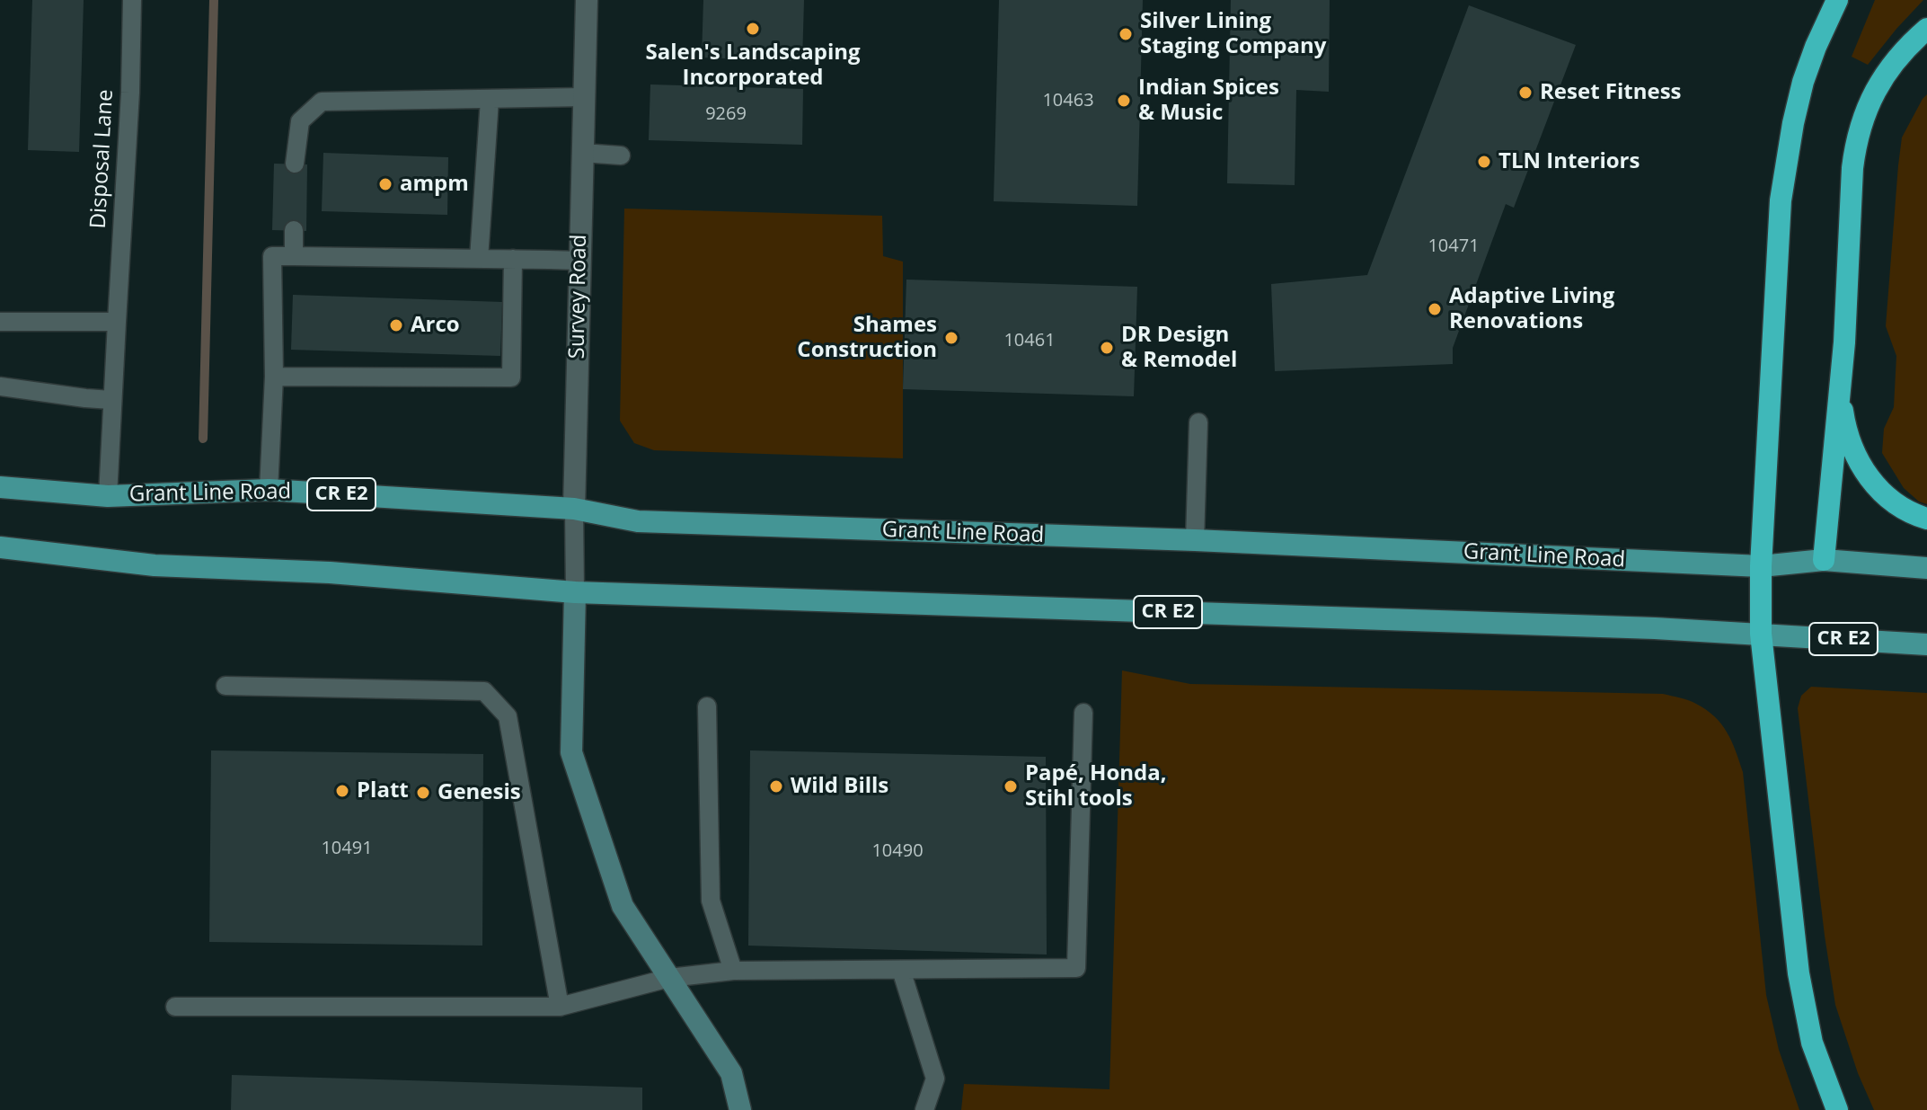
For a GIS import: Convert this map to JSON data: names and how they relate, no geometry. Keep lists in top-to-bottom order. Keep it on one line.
{"streets":{"main road":["Grant Line Road","CR E2"],"street":["Survey Road"],"lane":["Disposal Lane"]},"crossings":[["Disposal Lane","Grant Line Road"],["Survey Road","Grant Line Road"],["Survey Road","CR E2"]],"places":["Salen's Landscaping Incorporated","Silver Lining Staging Company","Reset Fitness","Indian Spices & Music","TLN Interiors","ampm","Adaptive Living Renovations","Arco","Shames Construction","DR Design & Remodel","Wild Bills","Papé, Honda, Stihl tools","Platt","Genesis"],"house_numbers":["10463","9269","10471","10461","10491","10490"]}
